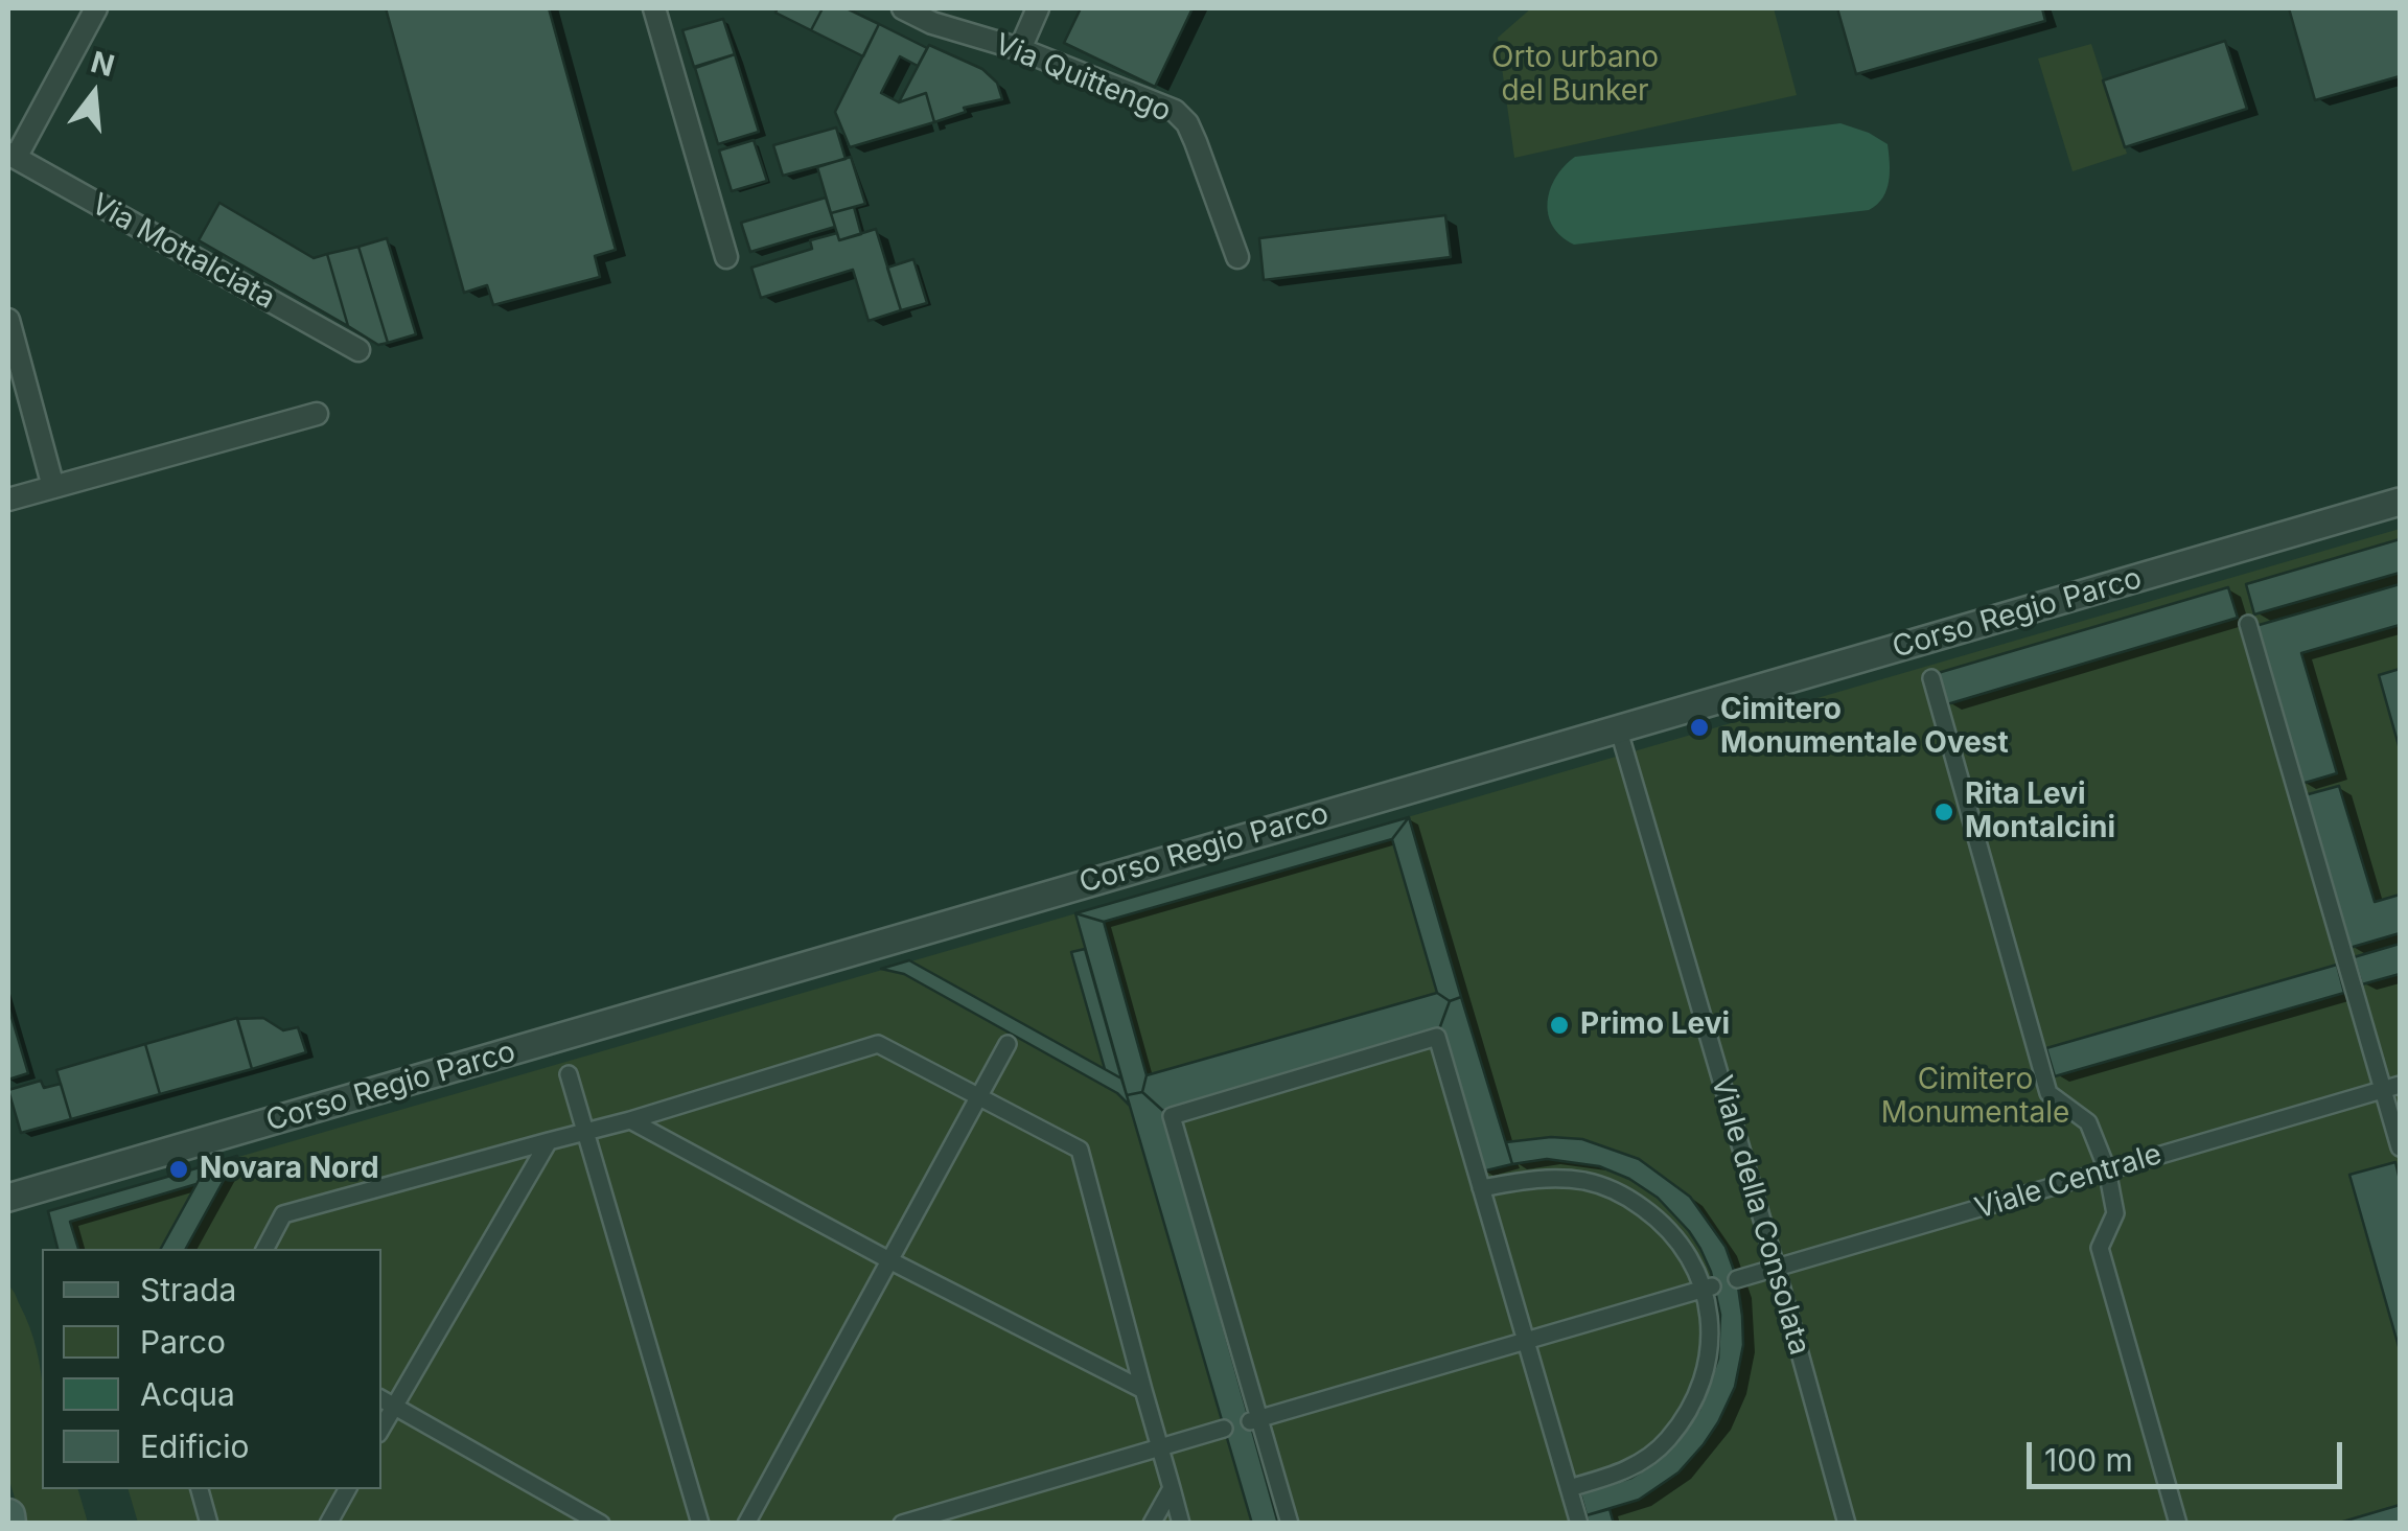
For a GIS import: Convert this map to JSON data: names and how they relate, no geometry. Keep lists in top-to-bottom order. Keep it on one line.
{"streets":{"street":["Via Quittengo","Via Mottalciata","Corso Regio Parco","Viale Centrale","Viale della Consolata"]},"crossings":[["Corso Regio Parco","Viale della Consolata"],["Viale Centrale","Viale della Consolata"]],"parks":["Orto urbano del Bunker","Cimitero Monumentale"],"places":["Cimitero Monumentale Ovest","Rita Levi Montalcini","Primo Levi","Novara Nord"],"legend":["Strada","Parco","Acqua","Edificio"],"scale_bar":"100 m","north":"top"}
